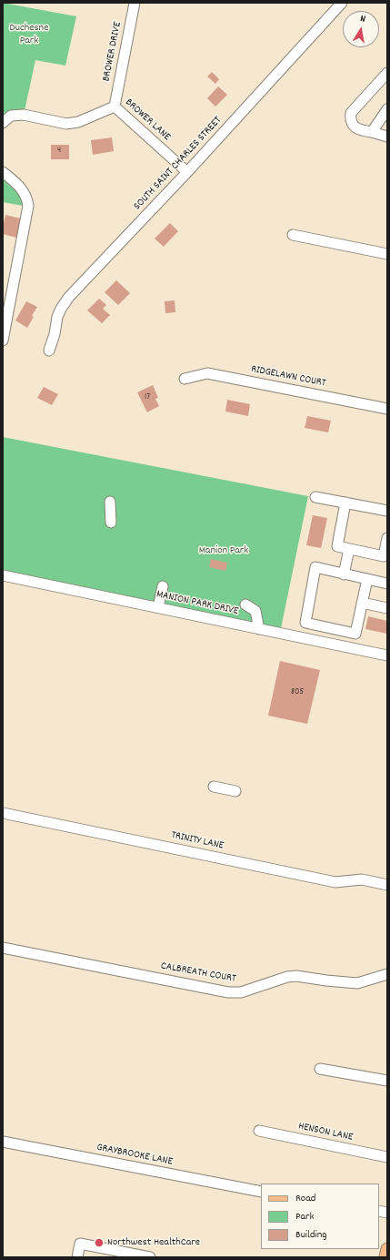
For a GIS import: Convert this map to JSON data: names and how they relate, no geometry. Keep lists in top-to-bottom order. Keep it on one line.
{"streets":{"street":["BROWER DRIVE","BROWER LANE","SOUTH SAINT CHARLES STREET","RIDGELAWN COURT","MANION PARK DRIVE","TRINITY LANE","CALBREATH COURT","HENSON LANE","GRAYBROOKE LANE"]},"crossings":[["BROWER DRIVE","BROWER LANE"],["BROWER LANE","SOUTH SAINT CHARLES STREET"]],"parks":["Duchesne Park","Manion Park"],"places":["Northwest HealthCare"],"house_numbers":["4","17","805"],"legend":["Road","Park","Building"],"north":"top"}
